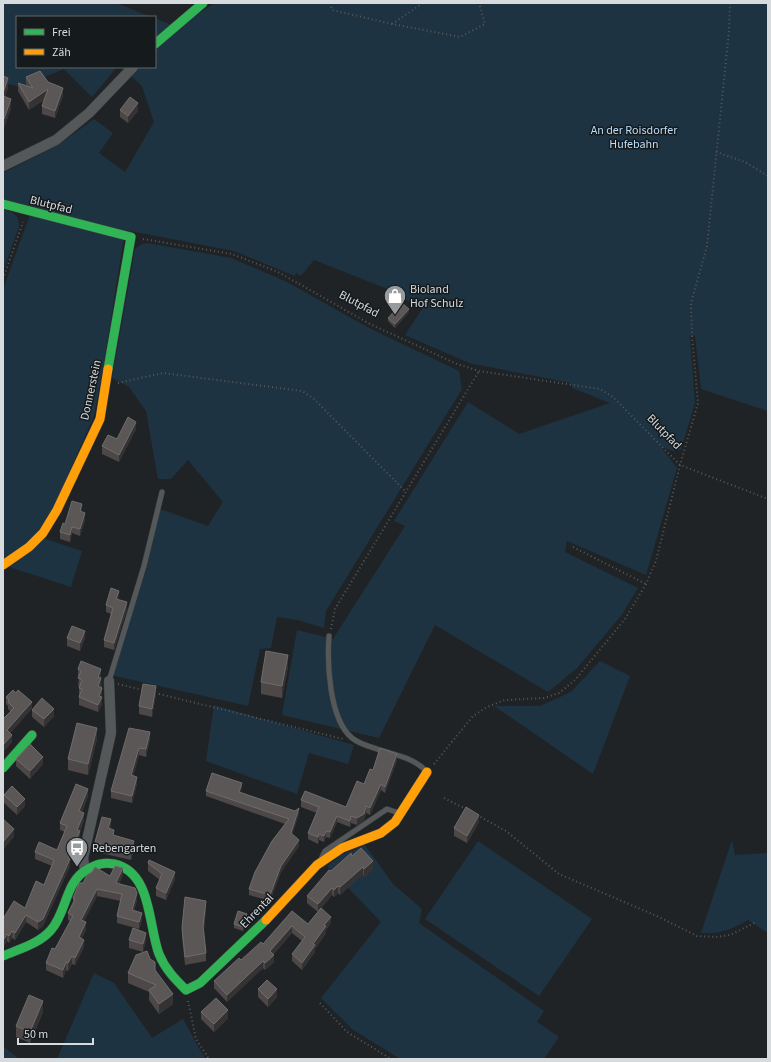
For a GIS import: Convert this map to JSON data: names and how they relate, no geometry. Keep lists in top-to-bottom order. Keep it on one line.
{"streets":{"street":["Blutpfad","Donnerstein","Ehrental"]},"crossings":[["Blutpfad","Donnerstein"]],"parks":["An der Roisdorfer Hufebahn"],"places":{"shop":["Bioland Hof Schulz"],"bus stop":["Rebengarten"]},"legend":["Frei","Zäh"],"scale_bar":"50 m"}
